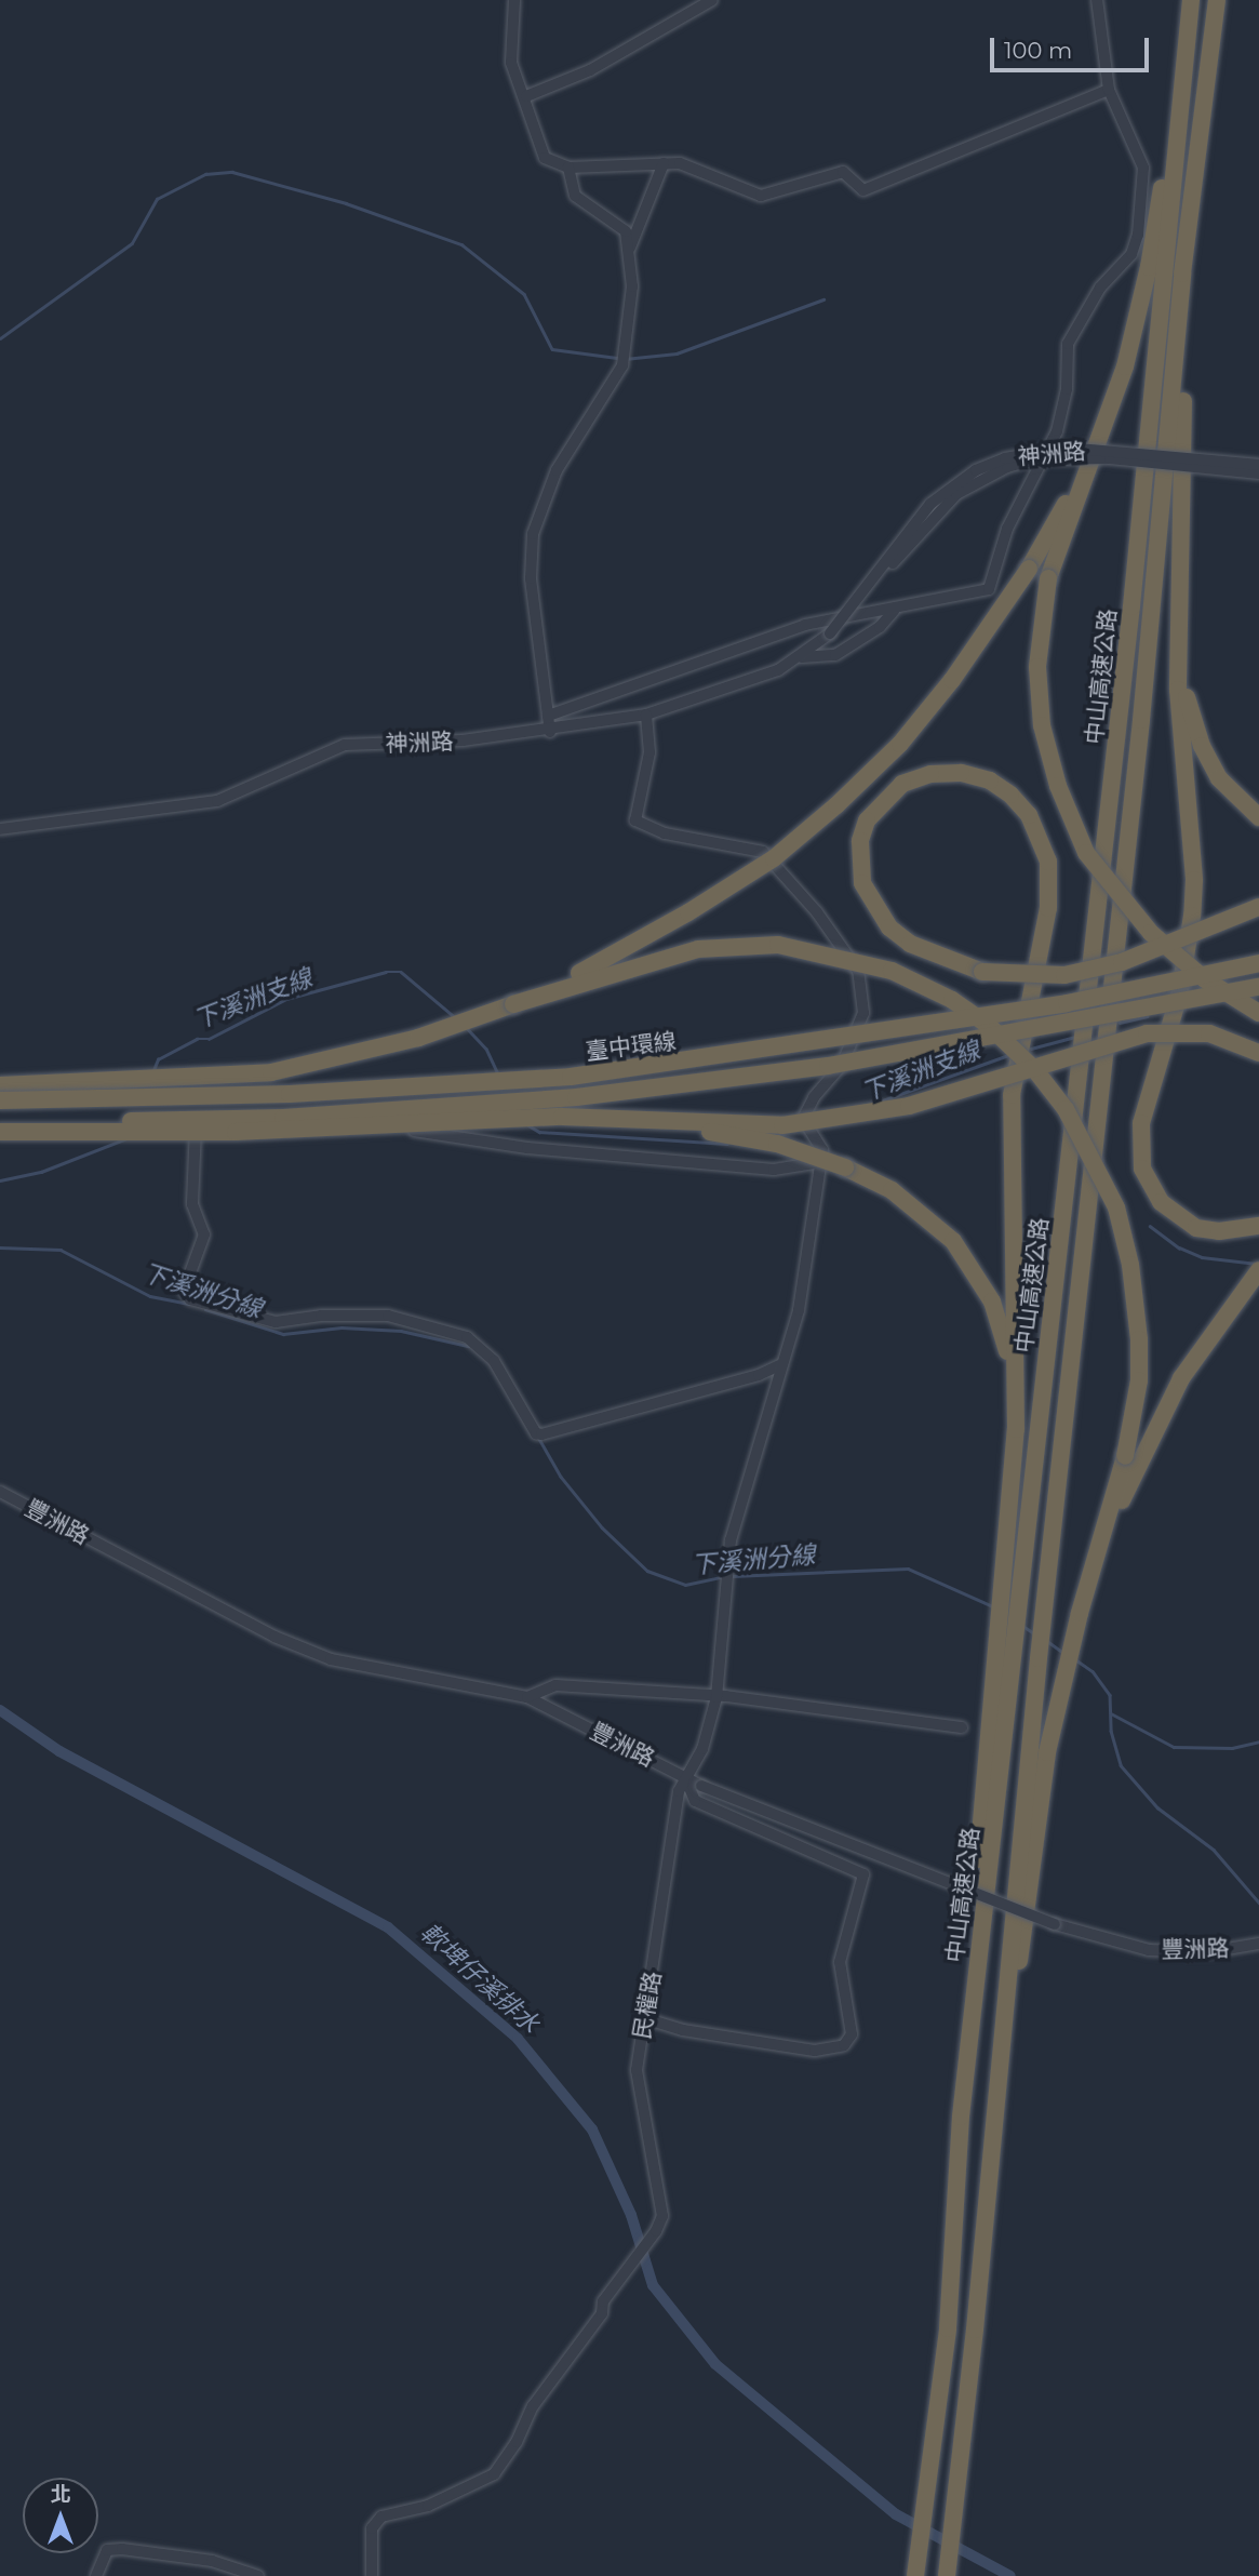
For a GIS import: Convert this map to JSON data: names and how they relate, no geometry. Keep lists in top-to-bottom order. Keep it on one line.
{"streets":{"highway":["中山高速公路","臺中環線"],"street":["神洲路","豐洲路","民權路"]},"crossings":[["豐洲路","民權路"]],"water":["下溪洲支線","下溪洲分線","軟埤仔溪排水"],"scale_bar":"100 m","north":"top"}
